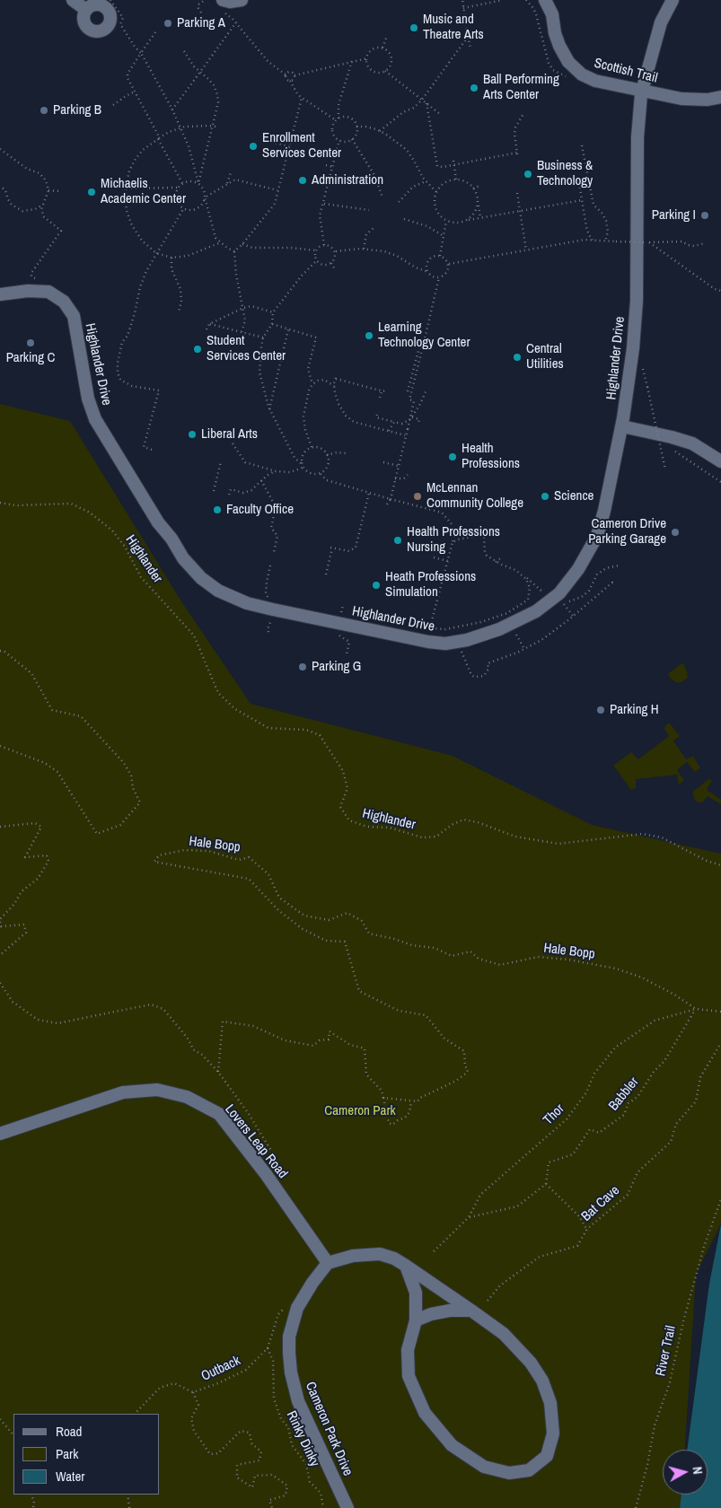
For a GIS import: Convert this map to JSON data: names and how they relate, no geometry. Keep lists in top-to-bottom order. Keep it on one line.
{"streets":{"street":["Scottish Trail","Highlander Drive","Lovers Leap Road","Cameron Park Drive"],"path":["Highlander","Hale Bopp","Babbler","Thor","Bat Cave","River Trail","Outback","Rinky Dinky"]},"crossings":[["Scottish Trail","Highlander Drive"],["Hale Bopp","Babbler"],["Hale Bopp","Thor"],["Babbler","Thor"],["Lovers Leap Road","Cameron Park Drive"],["Outback","Rinky Dinky"]],"parks":["Cameron Park"],"places":["Parking A","Music and Theatre Arts","Ball Performing Arts Center","Parking B","Enrollment Services Center","Business & Technology","Administration","Michaelis Academic Center","Parking I","Learning Technology Center","Parking C","Student Services Center","Central Utilities","Liberal Arts","Health Professions","McLennan Community College","Science","Faculty Office","Cameron Drive Parking Garage","Health Professions Nursing","Heath Professions Simulation","Parking G","Parking H"],"legend":["Road","Park","Water"],"north":"right"}
